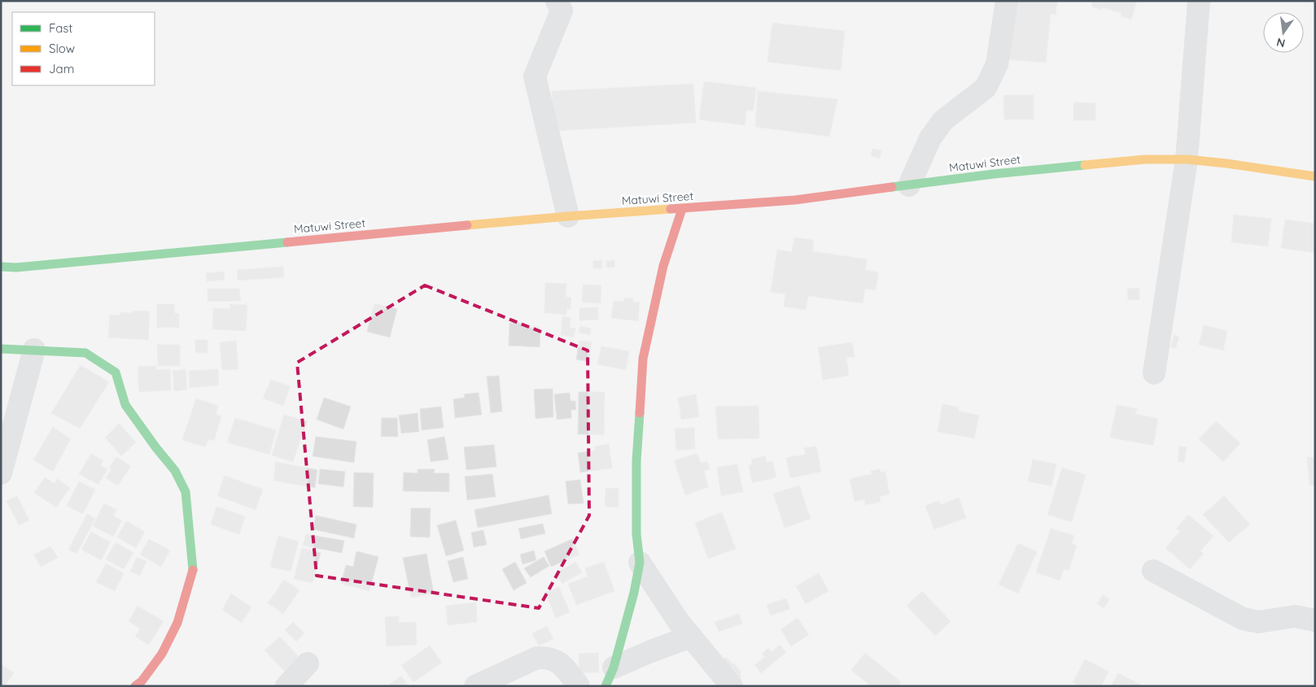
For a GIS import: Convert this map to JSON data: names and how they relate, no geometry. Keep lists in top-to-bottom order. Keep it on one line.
{"streets":{"street":["Matuwi Street"]},"legend":["Fast","Slow","Jam"],"north":"bottom"}
